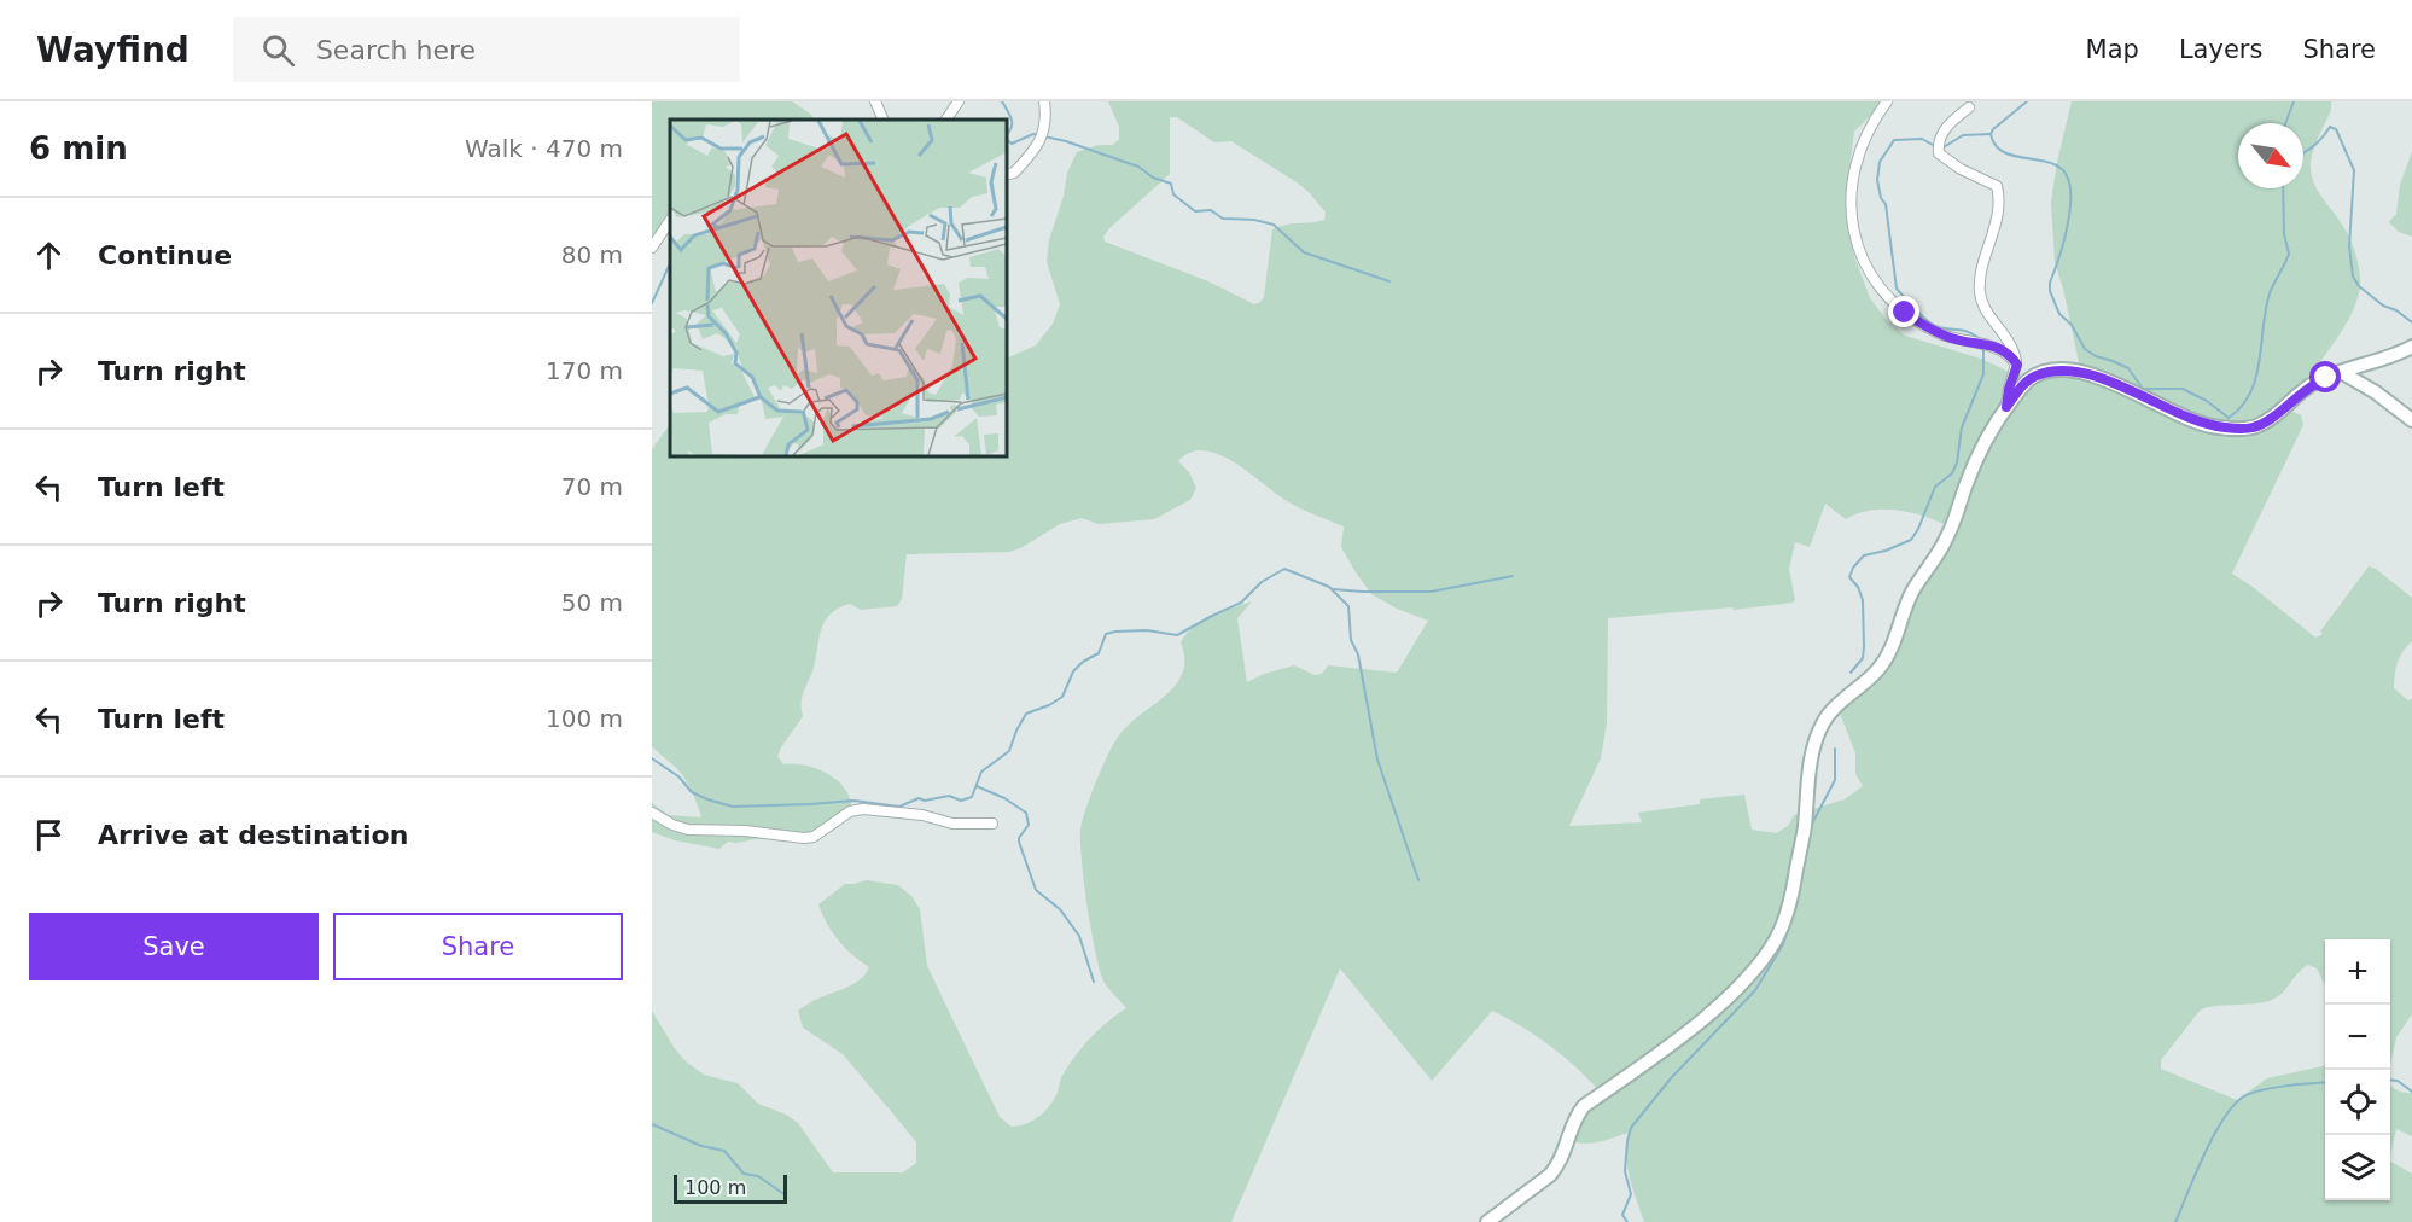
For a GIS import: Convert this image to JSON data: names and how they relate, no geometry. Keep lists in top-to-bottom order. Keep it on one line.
{"scale_bar":"100 m","north":"bottom right","page":{"header":"Wayfind","search":"Search here","nav":["Map","Layers","Share"],"heading":["6 min","Walk · 470 m"],"list":[["Continue","80 m"],["Turn right","170 m"],["Turn left","70 m"],["Turn right","50 m"],["Turn left","100 m"],"Arrive at destination"],"buttons":["Save","Share"],"map_buttons":["+","−"],"scale":"100 m"}}
